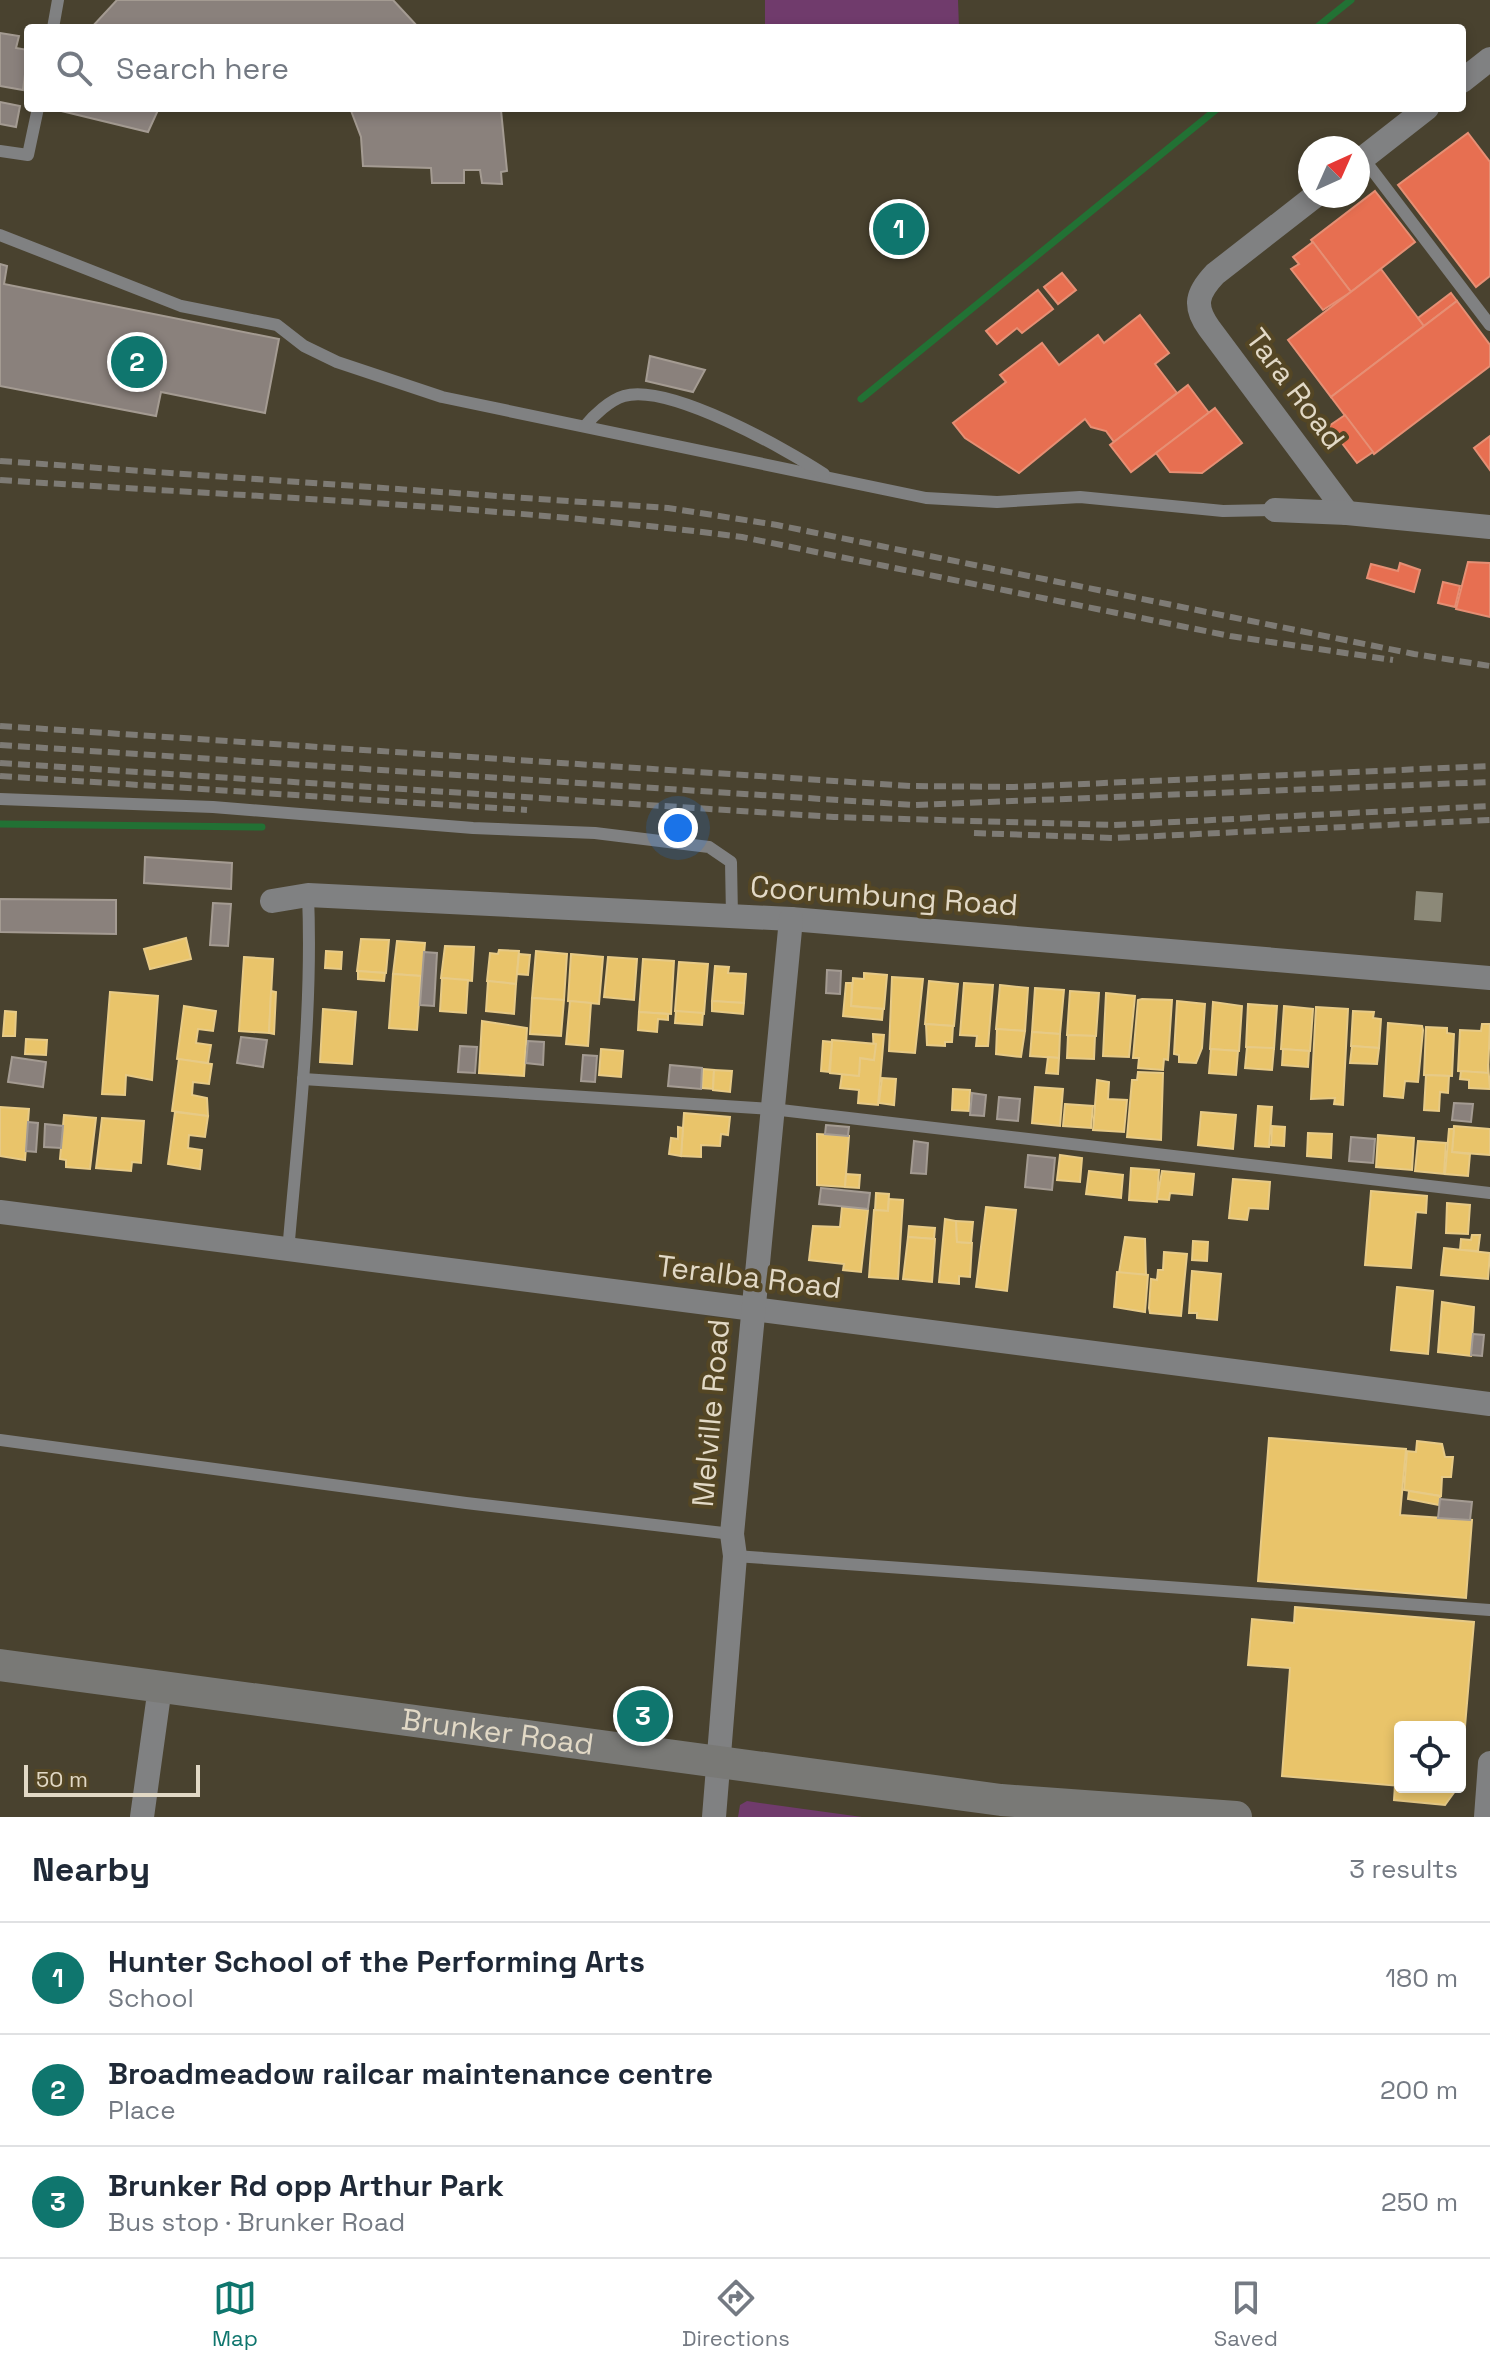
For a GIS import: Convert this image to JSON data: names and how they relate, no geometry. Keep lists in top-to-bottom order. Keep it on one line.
{"streets":{"main road":["Brunker Road"],"street":["Tara Road","Coorumbung Road","Teralba Road","Melville Road"]},"crossings":[["Coorumbung Road","Melville Road"],["Teralba Road","Melville Road"],["Melville Road","Brunker Road"]],"scale_bar":"50 m","north":"top right","page":{"search":"Search here","pins":["1","2","3"],"scale":"50 m","heading":["Nearby","3 results"],"list":[{"mark":"1","name":"Hunter School of the Performing Arts","note":"School","value":"180 m"},{"mark":"2","name":"Broadmeadow railcar maintenance centre","note":"Place","value":"200 m"},{"mark":"3","name":"Brunker Rd opp Arthur Park","note":"Bus stop · Brunker Road","value":"250 m"}],"nav":["Map","Directions","Saved"]}}
